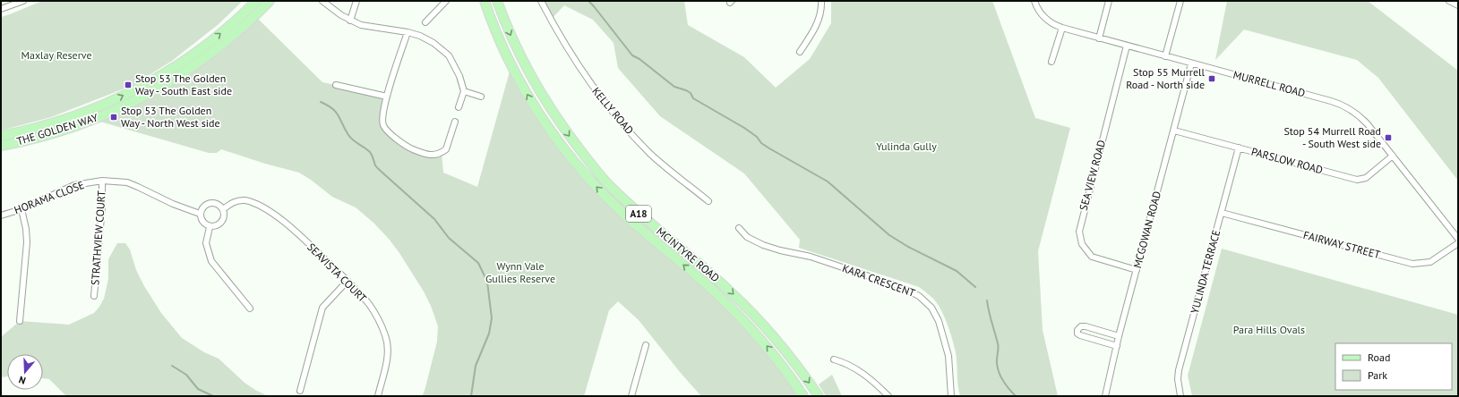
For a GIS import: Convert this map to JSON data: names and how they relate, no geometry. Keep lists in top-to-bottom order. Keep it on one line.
{"streets":{"main road":["THE GOLDEN WAY","A18","MCINTYRE ROAD"],"street":["MURRELL ROAD","KELLY ROAD","PARSLOW ROAD","SEA VIEW ROAD","HORAMA CLOSE","MCGOWAN ROAD","STRATHVIEW COURT","FAIRWAY STREET","YULINDA TERRACE","SEAVISTA COURT","KARA CRESCENT"]},"crossings":[["MURRELL ROAD","PARSLOW ROAD"],["MURRELL ROAD","SEA VIEW ROAD"],["MURRELL ROAD","MCGOWAN ROAD"],["PARSLOW ROAD","MCGOWAN ROAD"],["PARSLOW ROAD","YULINDA TERRACE"],["SEA VIEW ROAD","MCGOWAN ROAD"],["HORAMA CLOSE","STRATHVIEW COURT"],["HORAMA CLOSE","SEAVISTA COURT"],["FAIRWAY STREET","YULINDA TERRACE"]],"parks":["Maxlay Reserve","Yulinda Gully","Wynn Vale Gullies Reserve","Para Hills Ovals"],"places":{"transit":["Stop 55 Murrell Road - North side","Stop 53 The Golden Way - South East side","Stop 53 The Golden Way - North West side","Stop 54 Murrell Road - South West side"]},"legend":["Road","Park"],"north":"bottom"}
